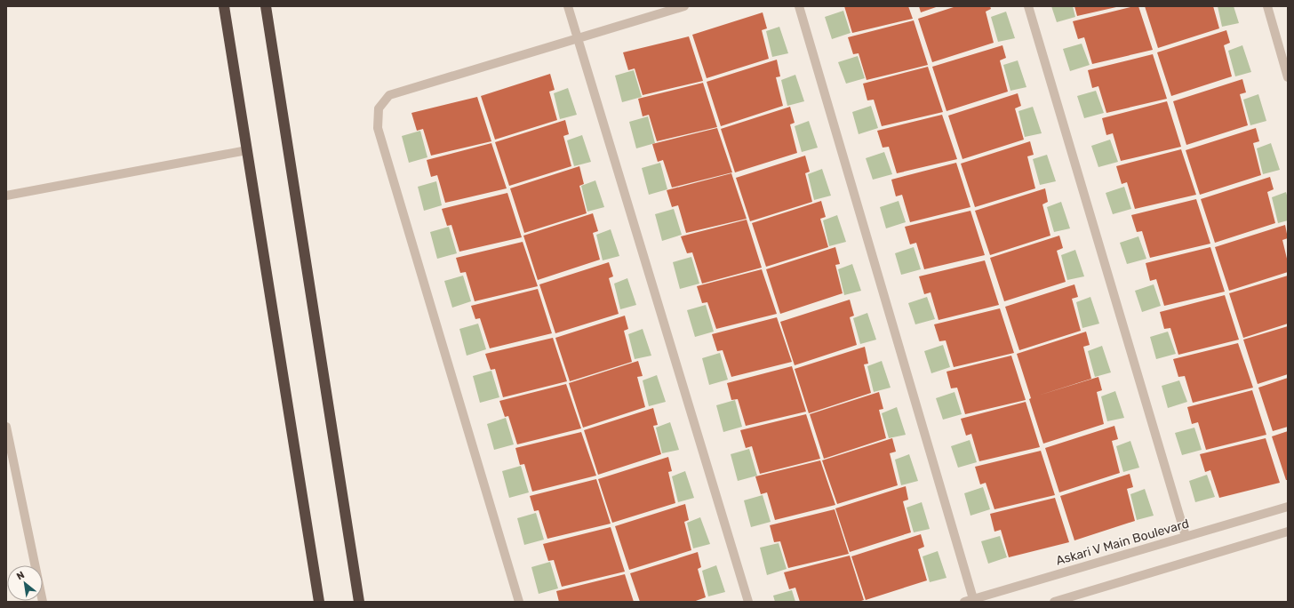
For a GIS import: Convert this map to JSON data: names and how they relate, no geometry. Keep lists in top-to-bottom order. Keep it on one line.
{"streets":{"street":["Askari V Main Boulevard"]},"north":"top left"}
